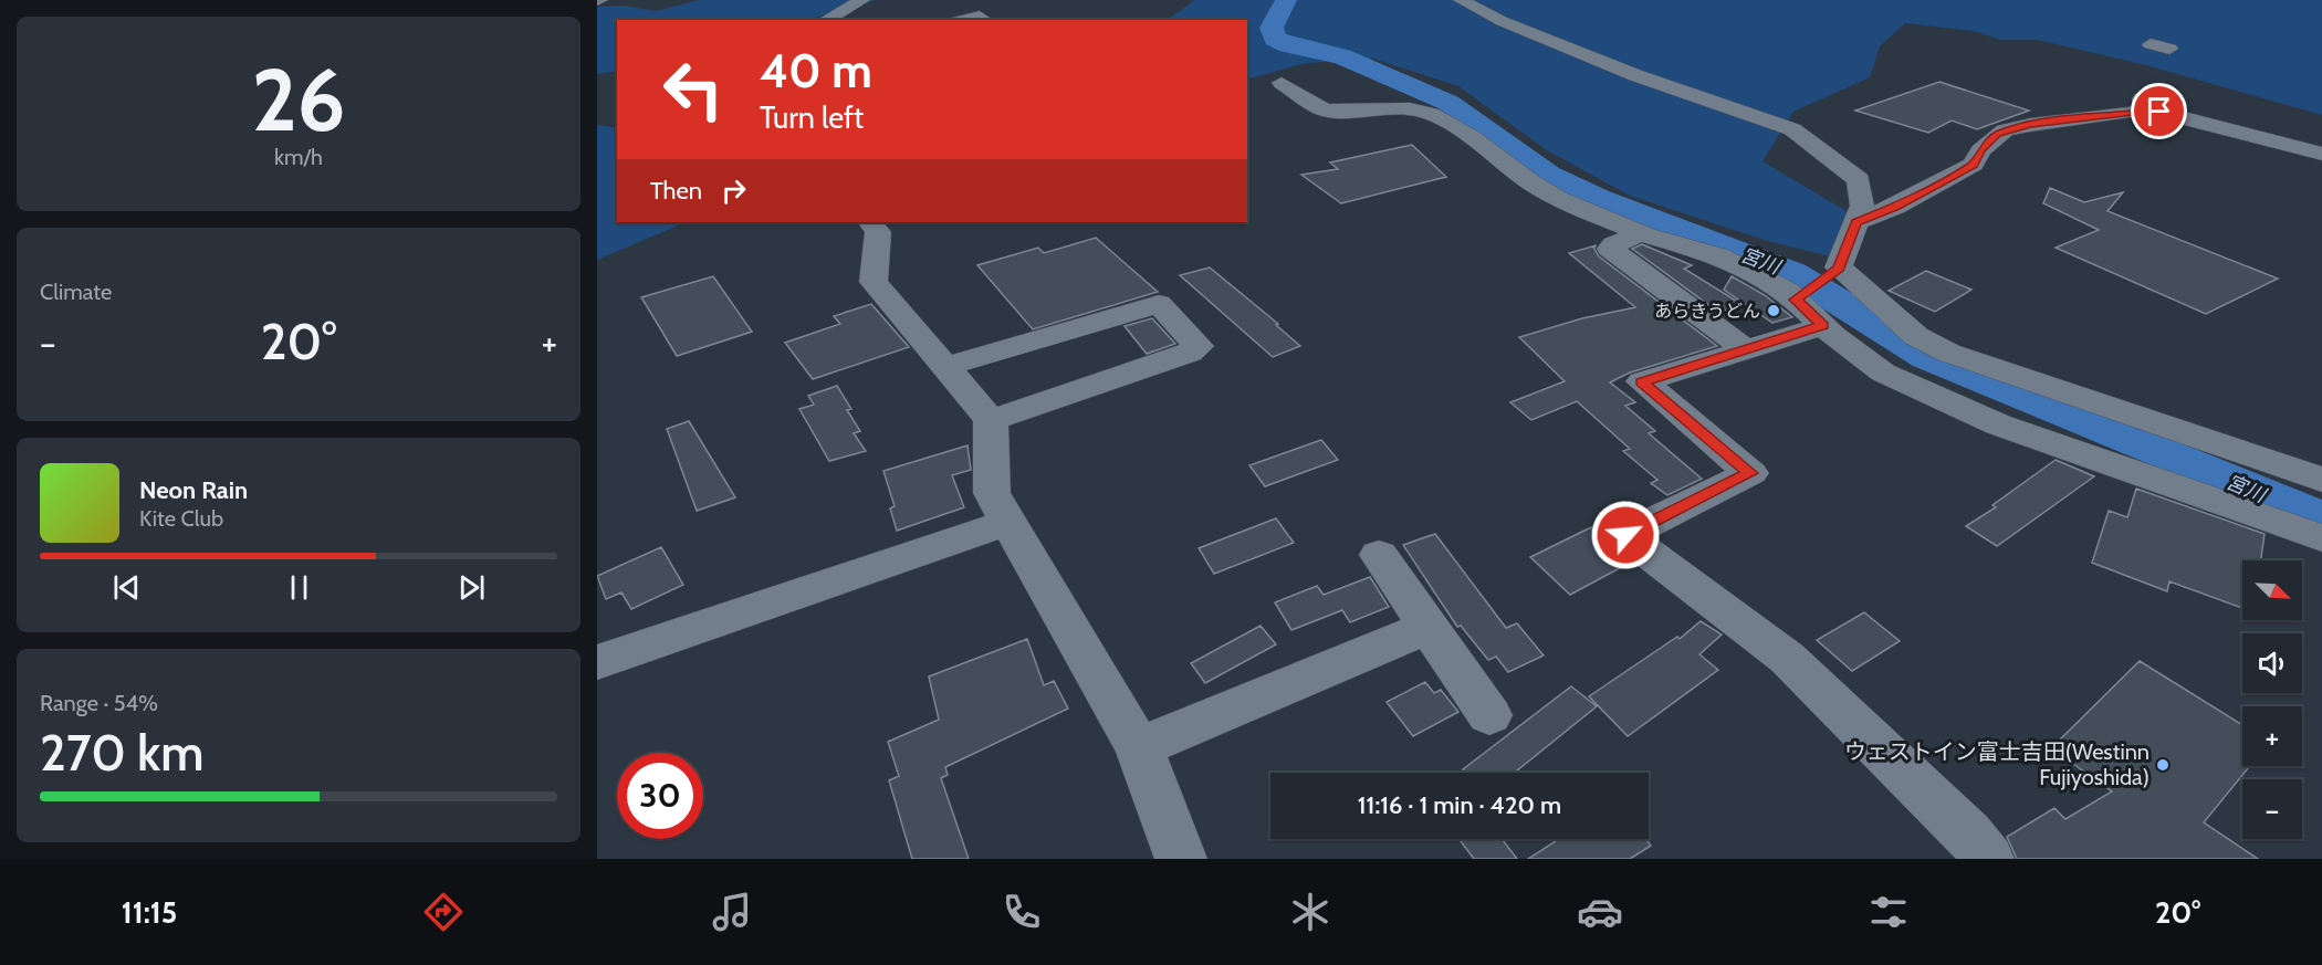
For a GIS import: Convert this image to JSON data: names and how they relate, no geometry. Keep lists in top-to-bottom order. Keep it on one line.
{"water":["宮川"],"places":["あらきうどん","ウェストイン富士吉田(Westinn Fujiyoshida)"],"north":"bottom right","page":{"tile":[["26","km/h"],"Climate",["Range · 54%","270 km"]],"turn":["40 m","Turn left"],"then":"Then","heat":["−","20°","+"],"song":["Neon Rain","Kite Club"],"map_buttons":["+","−"],"limit":"30","trip":"11:16 · 1 min · 420 m","tabs":["11:15","20°"]}}
